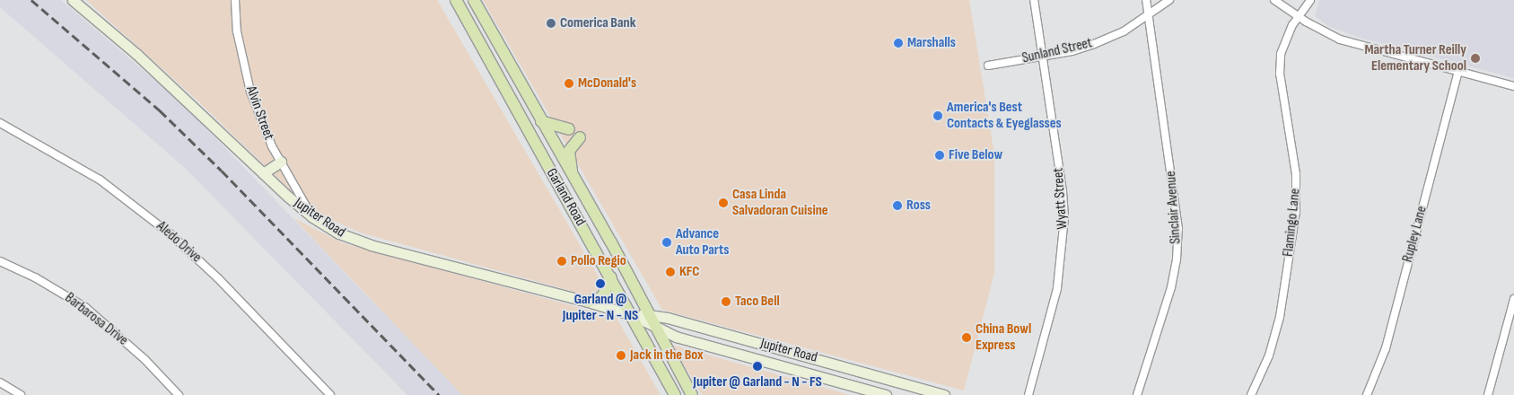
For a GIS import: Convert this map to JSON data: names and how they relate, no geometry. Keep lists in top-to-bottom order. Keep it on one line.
{"streets":{"main road":["Garland Road"],"street":["Sunland Street","Alvin Street","Wyatt Street","Sinclair Avenue","Jupiter Road","Flamingo Lane","Rupley Lane","Aledo Drive","Barbarosa Drive"]},"crossings":[["Sunland Street","Wyatt Street"],["Sunland Street","Sinclair Avenue"],["Alvin Street","Jupiter Road"],["Garland Road","Jupiter Road"]],"places":["Comerica Bank","Marshalls","Martha Turner Reilly Elementary School","McDonald's","America's Best Contacts & Eyeglasses","Five Below","Casa Linda Salvadoran Cuisine","Ross","Advance Auto Parts","Pollo Regio","KFC","Garland @ Jupiter - N - NS","Taco Bell","China Bowl Express","Jack in the Box","Jupiter @ Garland - N - FS"]}
